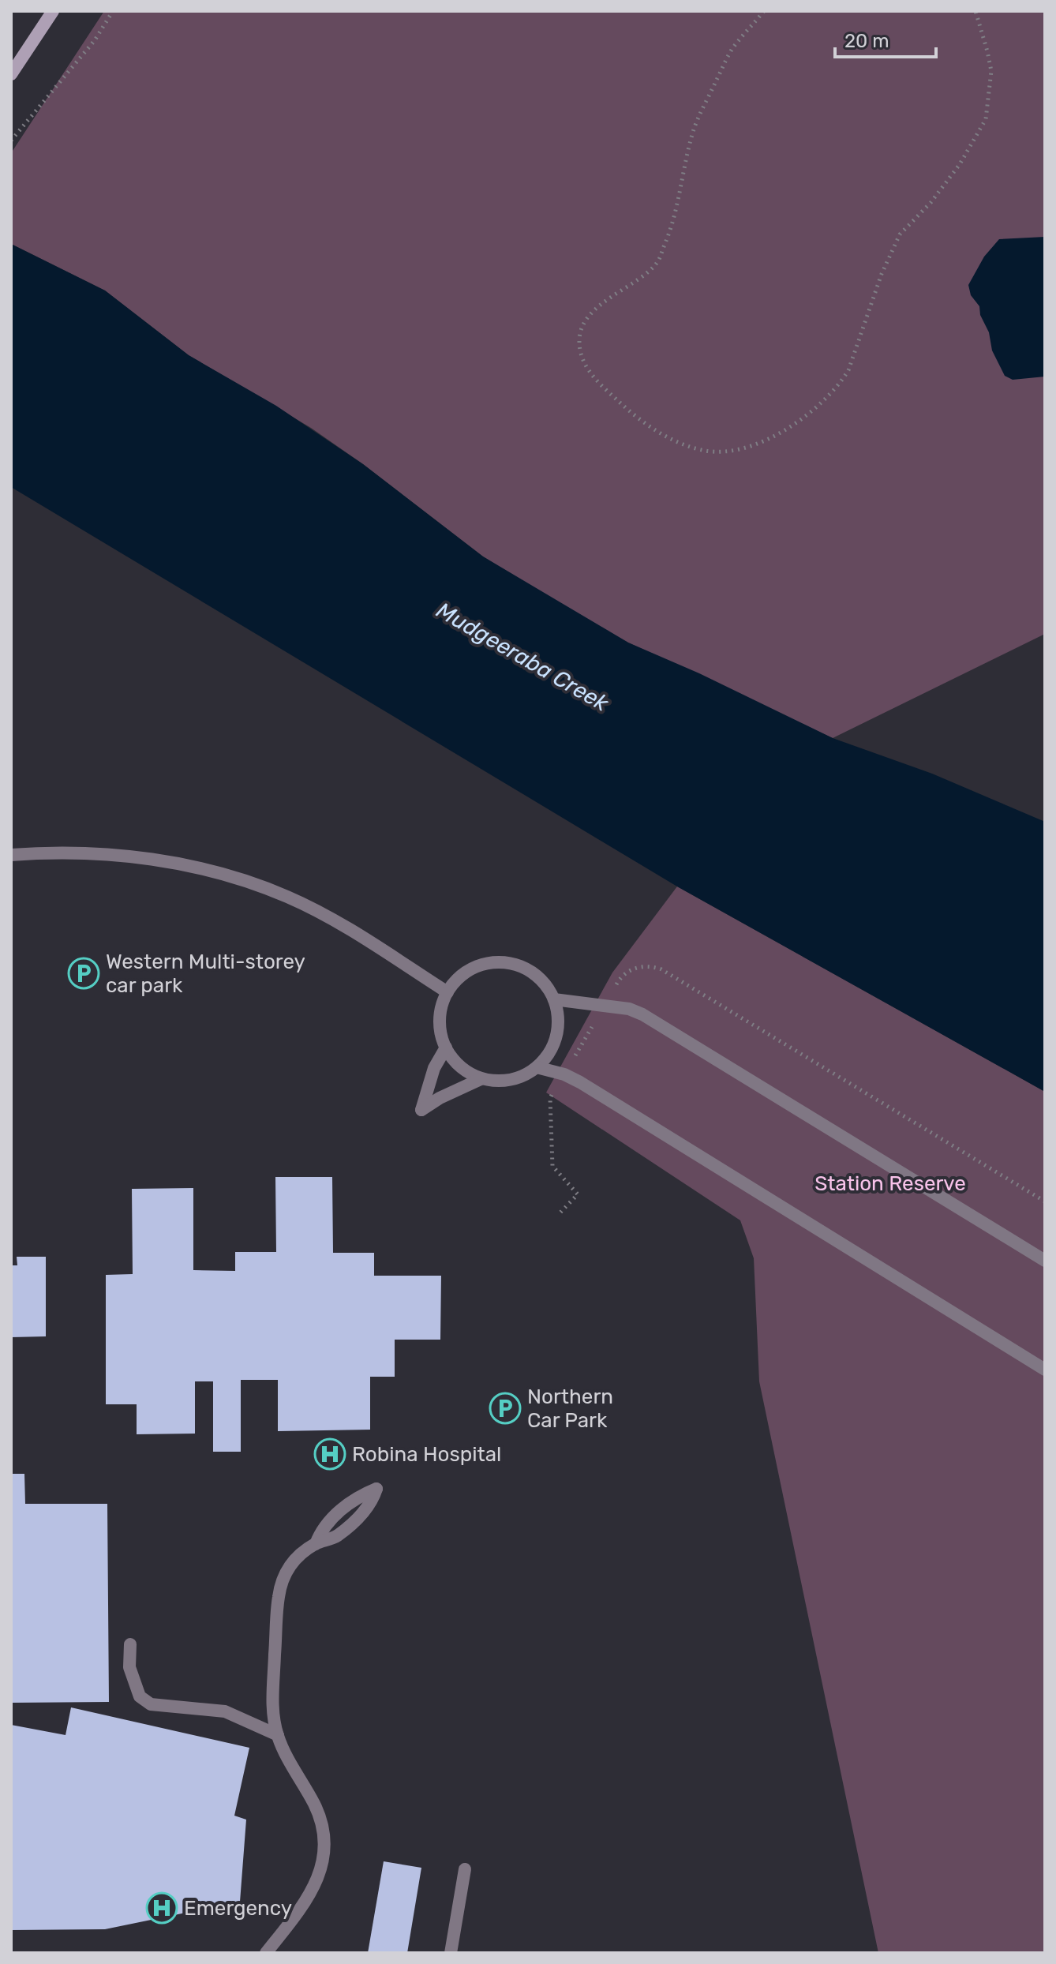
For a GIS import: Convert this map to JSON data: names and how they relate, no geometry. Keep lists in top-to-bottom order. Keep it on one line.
{"water":["Mudgeeraba Creek"],"parks":["Station Reserve"],"places":{"parking":["Western Multi-storey car park","Northern Car Park"],"hospital":["Robina Hospital","Emergency"]},"scale_bar":"20 m"}
